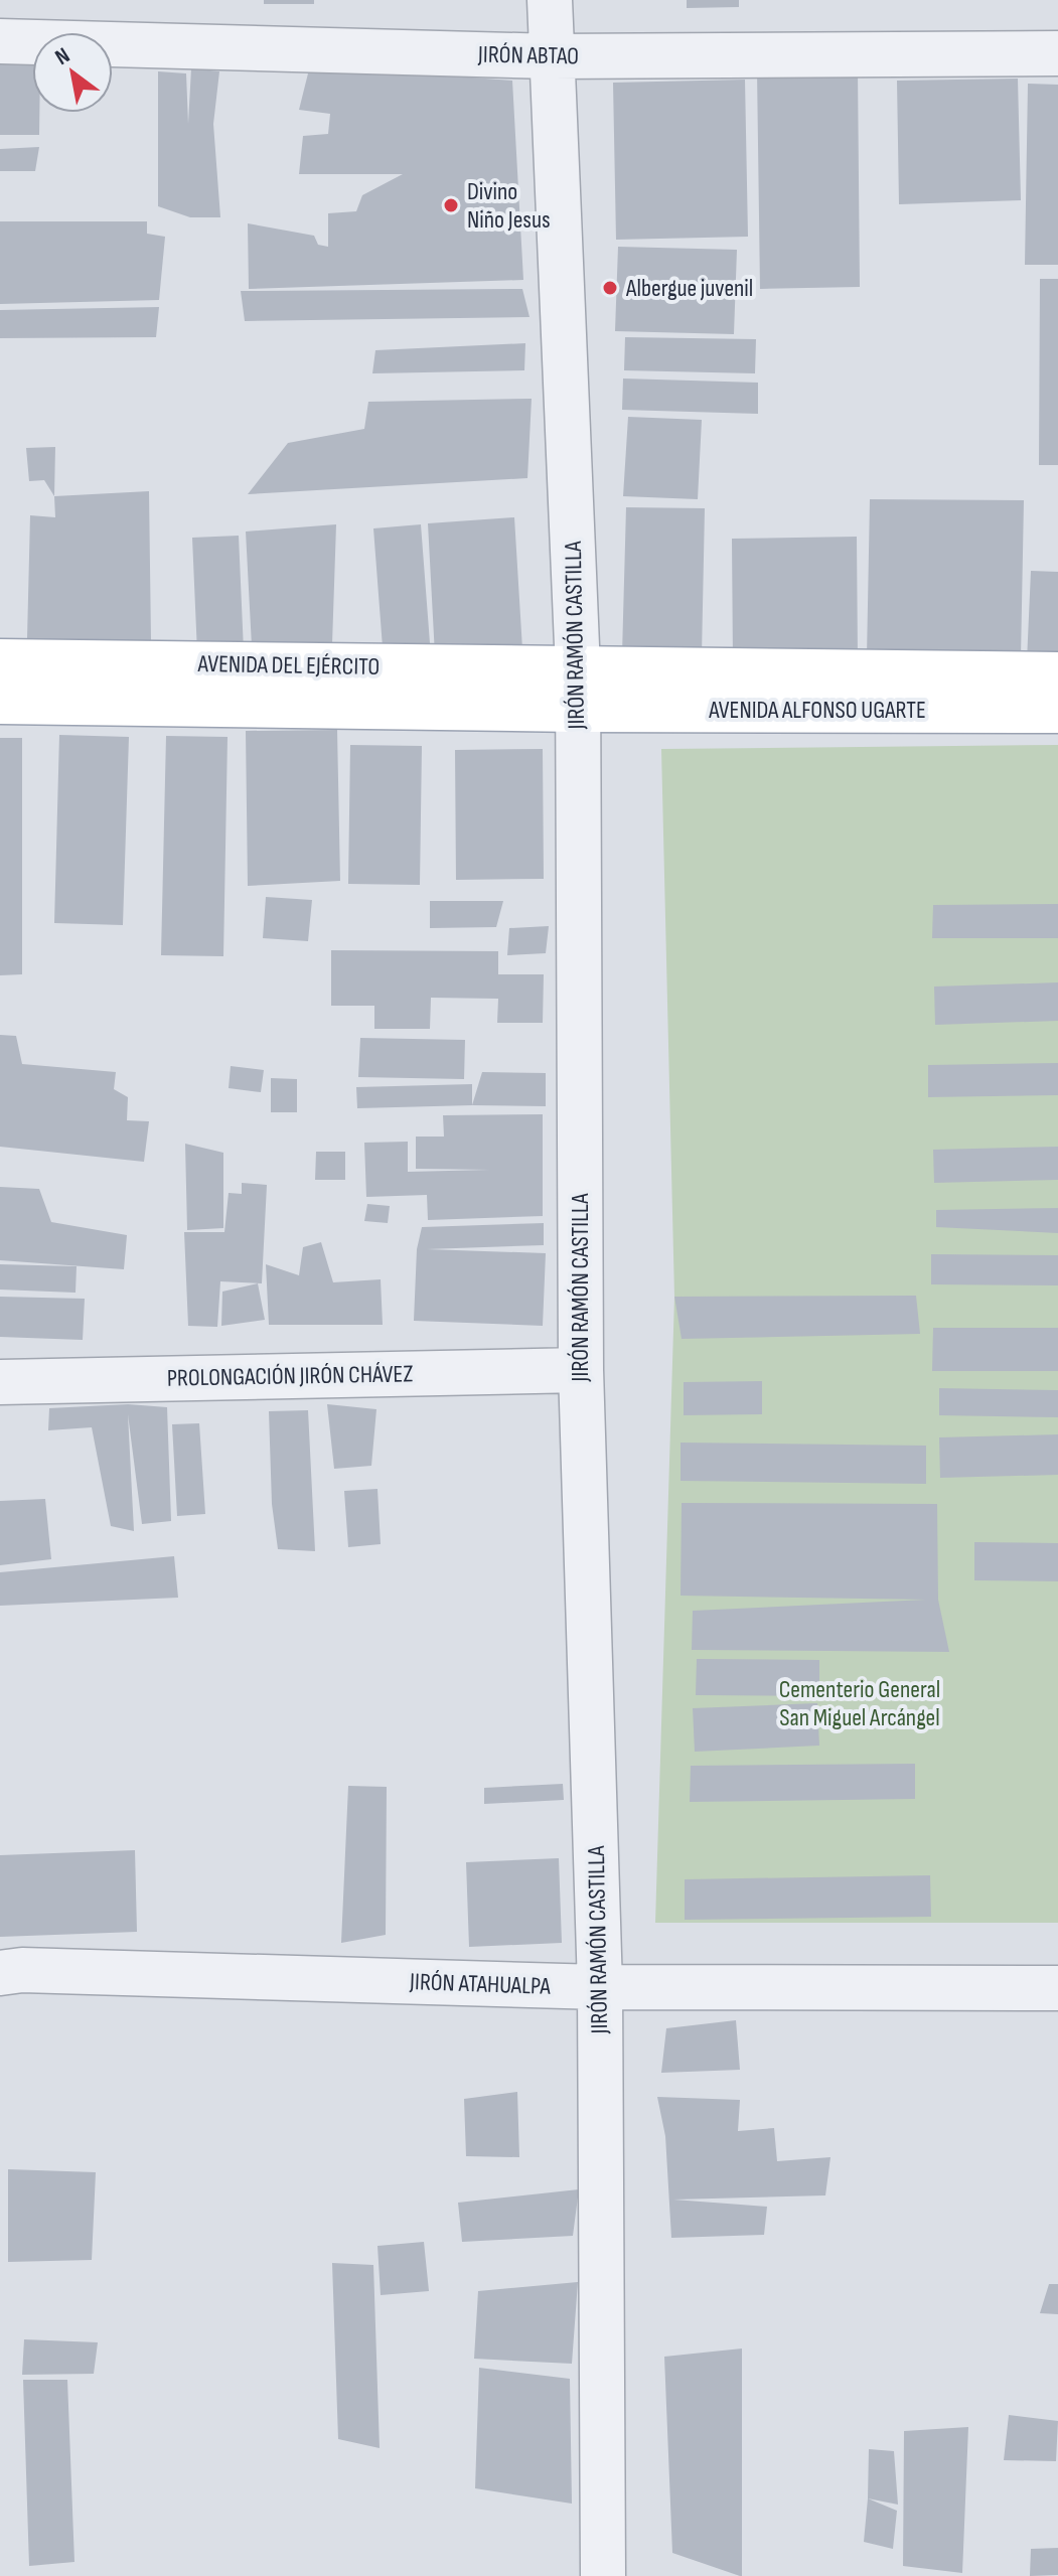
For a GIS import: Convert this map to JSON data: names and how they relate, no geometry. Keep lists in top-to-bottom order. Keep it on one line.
{"streets":{"main road":["AVENIDA DEL EJÉRCITO","AVENIDA ALFONSO UGARTE"],"street":["JIRÓN ABTAO","JIRÓN RAMÓN CASTILLA","PROLONGACIÓN JIRÓN CHÁVEZ","JIRÓN ATAHUALPA"]},"crossings":[["JIRÓN ABTAO","JIRÓN RAMÓN CASTILLA"],["JIRÓN RAMÓN CASTILLA","AVENIDA DEL EJÉRCITO"],["JIRÓN RAMÓN CASTILLA","AVENIDA ALFONSO UGARTE"],["JIRÓN RAMÓN CASTILLA","PROLONGACIÓN JIRÓN CHÁVEZ"],["JIRÓN RAMÓN CASTILLA","JIRÓN ATAHUALPA"],["AVENIDA DEL EJÉRCITO","AVENIDA ALFONSO UGARTE"]],"parks":["Cementerio General San Miguel Arcángel"],"places":["Divino Niño Jesus","Albergue juvenil"],"north":"top left"}
